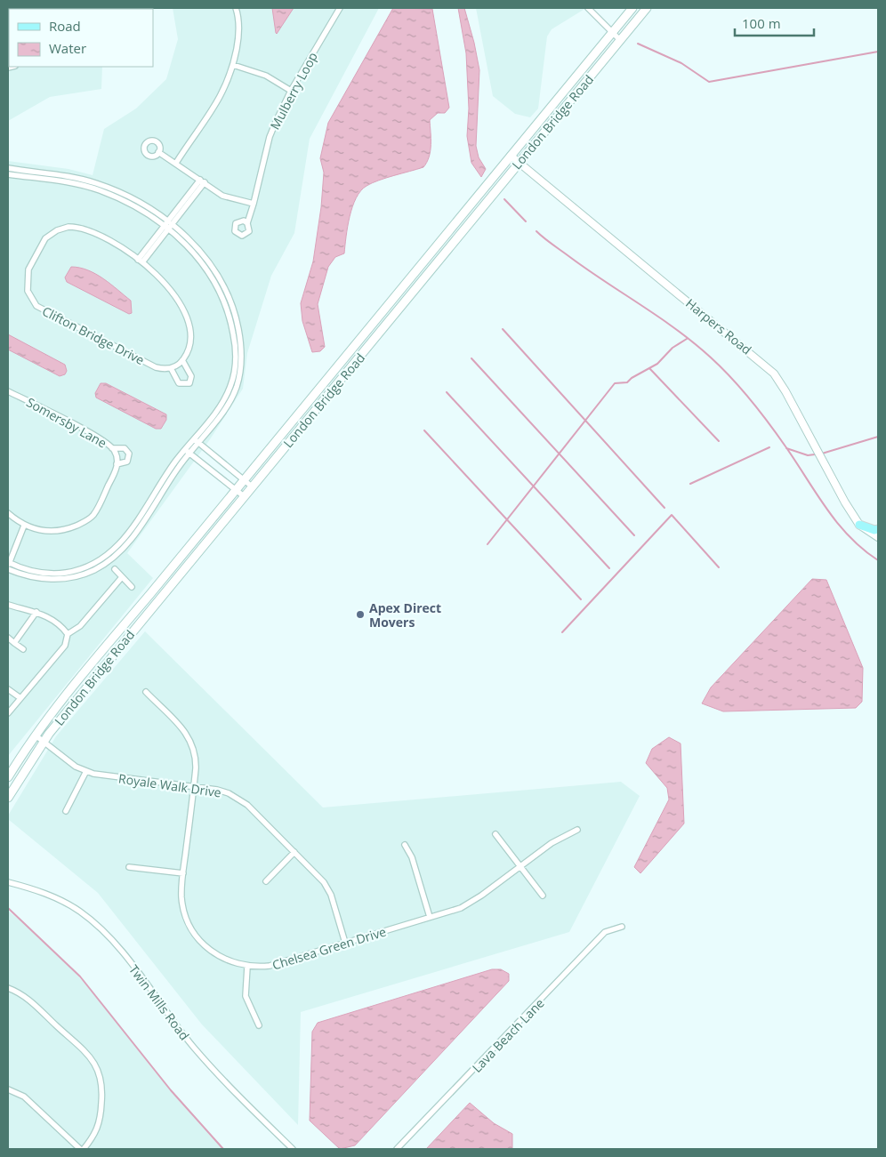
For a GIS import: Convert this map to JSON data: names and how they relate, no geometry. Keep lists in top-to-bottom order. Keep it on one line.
{"streets":{"main road":["London Bridge Road"],"street":["Mulberry Loop","Harpers Road","Clifton Bridge Drive","Somersby Lane","Royale Walk Drive","Chelsea Green Drive","Twin Mills Road","Lava Beach Lane"]},"crossings":[["London Bridge Road","Harpers Road"],["London Bridge Road","Royale Walk Drive"],["Royale Walk Drive","Chelsea Green Drive"]],"places":["Apex Direct Movers"],"legend":["Road","Water"],"scale_bar":"100 m"}
